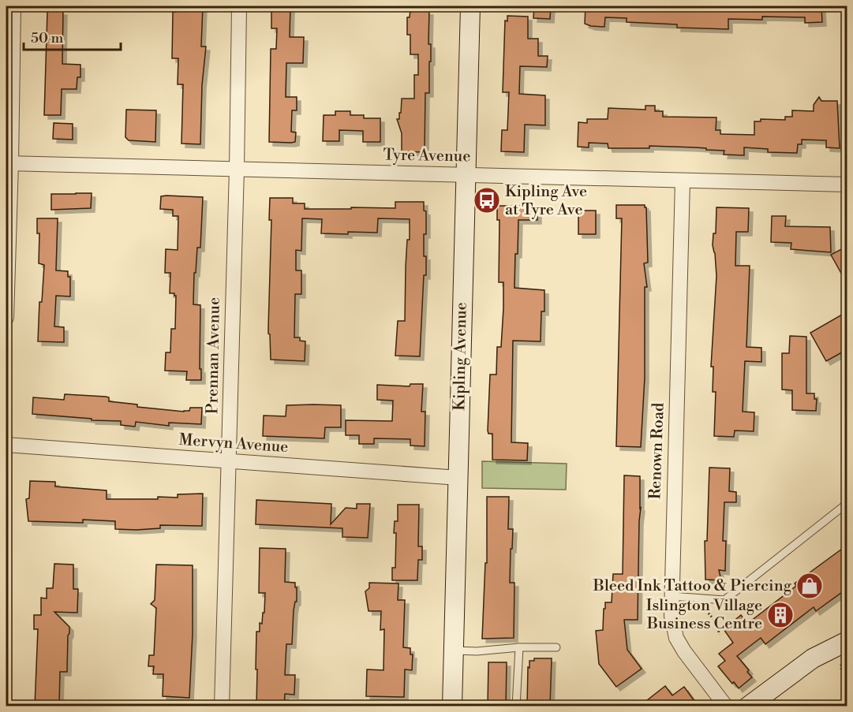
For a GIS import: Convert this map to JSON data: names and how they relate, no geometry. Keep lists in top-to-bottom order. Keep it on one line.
{"streets":{"main road":["Kipling Avenue"],"street":["Tyre Avenue","Prennan Avenue","Mervyn Avenue","Renown Road"]},"crossings":[["Tyre Avenue","Prennan Avenue"],["Tyre Avenue","Kipling Avenue"],["Tyre Avenue","Renown Road"],["Prennan Avenue","Mervyn Avenue"],["Kipling Avenue","Mervyn Avenue"]],"places":{"bus stop":["Kipling Ave at Tyre Ave"],"shop":["Bleed Ink Tattoo & Piercing"],"building":["Islington Village Business Centre"]},"scale_bar":"50 m"}
